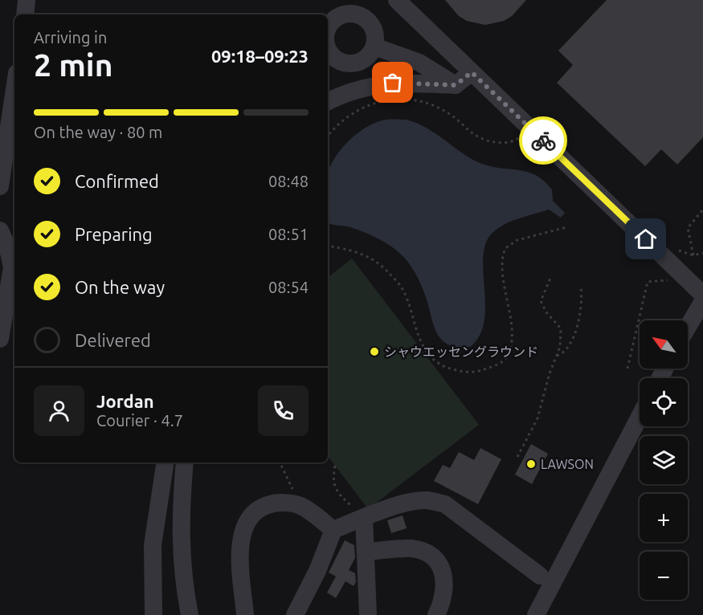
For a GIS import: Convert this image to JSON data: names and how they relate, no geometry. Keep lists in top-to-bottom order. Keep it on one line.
{"places":["シャウエッセングラウンド","LAWSON"],"north":"top left","page":{"heading":["2 min","Arriving in","09:18–09:23"],"panel":["Jordan","Courier · 4.7"],"bar":"On the way · 80 m","list":[["Confirmed","08:48"],["Preparing","08:51"],["On the way","08:54"],"Delivered"],"map_buttons":["+","−"]}}
